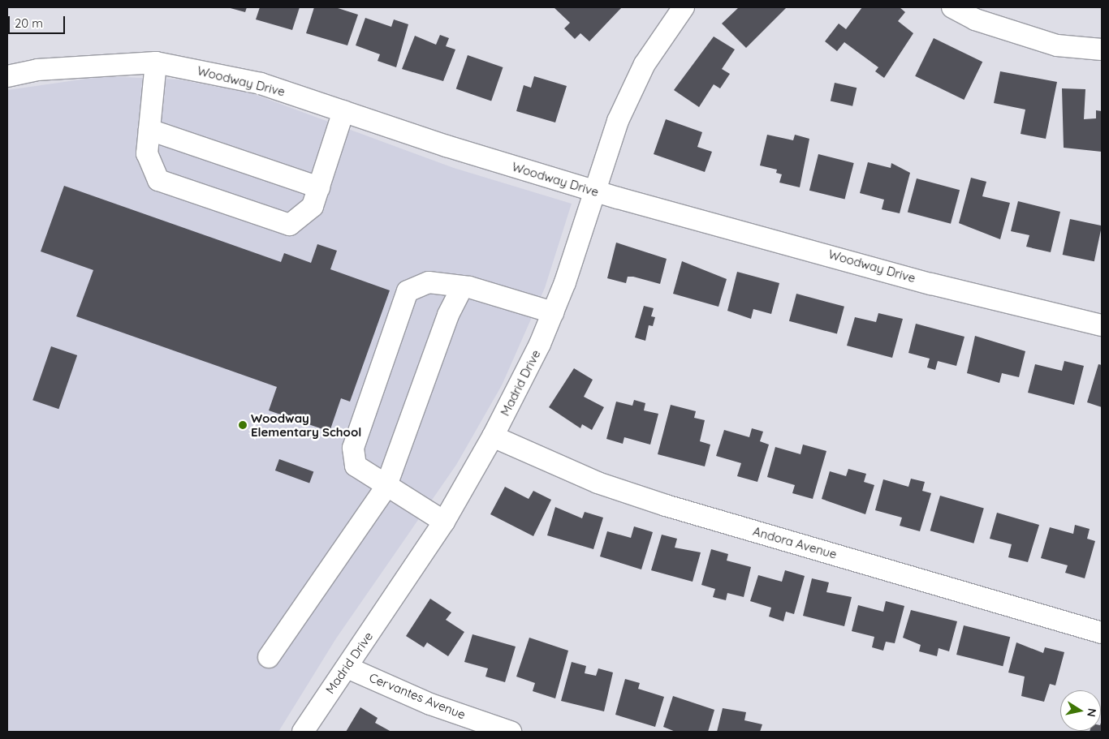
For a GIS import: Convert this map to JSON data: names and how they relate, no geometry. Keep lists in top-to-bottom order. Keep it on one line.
{"streets":{"street":["Woodway Drive","Madrid Drive","Andora Avenue","Cervantes Avenue"]},"crossings":[["Woodway Drive","Madrid Drive"],["Madrid Drive","Andora Avenue"],["Madrid Drive","Cervantes Avenue"]],"places":["Woodway Elementary School"],"scale_bar":"20 m","north":"right"}
